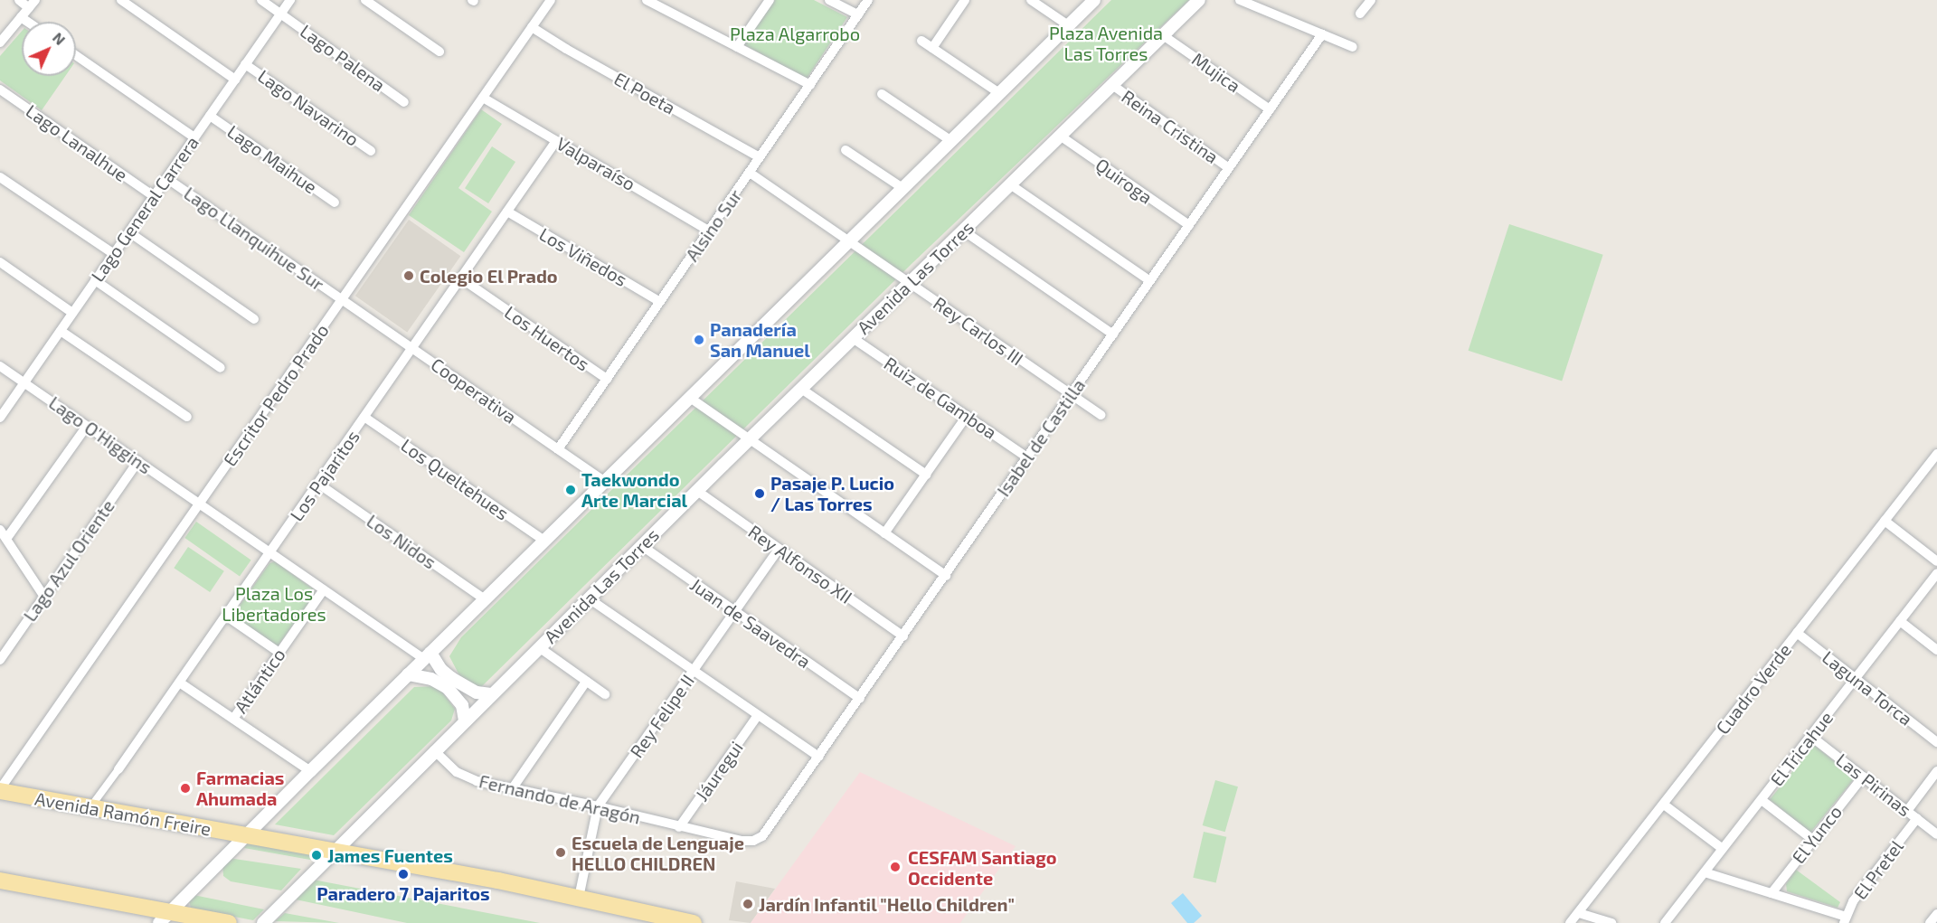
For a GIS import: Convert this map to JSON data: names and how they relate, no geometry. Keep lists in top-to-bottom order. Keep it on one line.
{"streets":{"main road":["Avenida Ramón Freire"],"street":["Lago Palena","Mujica","El Poeta","Lago Navarino","Reina Cristina","Lago Lanalhue","Lago Maihue","Valparaíso","Quiroga","Lago General Carrera","Alsino Sur","Lago Llanquihue Sur","Los Viñedos","Avenida Las Torres","Rey Carlos III","Los Huertos","Cooperativa","Escritor Pedro Prado","Ruiz de Gamboa","Lago O'Higgins","Isabel de Castilla","Los Pajaritos","Los Queltehues","Los Nidos","Lago Azul Oriente","Rey Alfonso XII","Juan de Saavedra","Atlántico","Laguna Torca","Cuadro Verde","Rey Felipe II","El Tricahue","Jáuregui","Las Pirinas","Fernando de Aragón","El Yunco","El Pretel"]},"crossings":[["Lago Palena","Lago General Carrera"],["Mujica","Avenida Las Torres"],["Mujica","Isabel de Castilla"],["El Poeta","Alsino Sur"],["El Poeta","Escritor Pedro Prado"],["Lago Navarino","Lago General Carrera"],["Reina Cristina","Avenida Las Torres"],["Reina Cristina","Isabel de Castilla"],["Lago Lanalhue","Lago General Carrera"],["Lago Maihue","Lago General Carrera"],["Valparaíso","Alsino Sur"],["Valparaíso","Escritor Pedro Prado"],["Valparaíso","Los Pajaritos"],["Quiroga","Avenida Las Torres"],["Quiroga","Isabel de Castilla"],["Lago General Carrera","Lago Llanquihue Sur"],["Lago General Carrera","Lago O'Higgins"],["Alsino Sur","Los Viñedos"],["Alsino Sur","Rey Carlos III"],["Alsino Sur","Los Huertos"],["Alsino Sur","Cooperativa"],["Lago Llanquihue Sur","Cooperativa"],["Lago Llanquihue Sur","Escritor Pedro Prado"],["Los Viñedos","Los Pajaritos"],["Avenida Las Torres","Rey Carlos III"],["Avenida Las Torres","Ruiz de Gamboa"],["Avenida Las Torres","Rey Alfonso XII"],["Avenida Las Torres","Juan de Saavedra"],["Avenida Las Torres","Fernando de Aragón"],["Avenida Las Torres","Avenida Ramón Freire"],["Rey Carlos III","Isabel de Castilla"],["Los Huertos","Los Pajaritos"],["Cooperativa","Escritor Pedro Prado"],["Cooperativa","Los Pajaritos"],["Escritor Pedro Prado","Lago O'Higgins"],["Escritor Pedro Prado","Avenida Ramón Freire"],["Ruiz de Gamboa","Isabel de Castilla"],["Lago O'Higgins","Los Pajaritos"],["Lago O'Higgins","Lago Azul Oriente"],["Lago O'Higgins","Atlántico"],["Isabel de Castilla","Rey Alfonso XII"],["Isabel de Castilla","Juan de Saavedra"],["Isabel de Castilla","Fernando de Aragón"],["Los Pajaritos","Los Queltehues"],["Los Pajaritos","Los Nidos"],["Los Pajaritos","Avenida Ramón Freire"],["Rey Alfonso XII","Rey Felipe II"],["Juan de Saavedra","Rey Felipe II"],["Laguna Torca","Cuadro Verde"],["Laguna Torca","El Tricahue"],["Rey Felipe II","Fernando de Aragón"],["Rey Felipe II","Avenida Ramón Freire"],["El Tricahue","Las Pirinas"],["Jáuregui","Fernando de Aragón"],["Las Pirinas","El Yunco"],["Las Pirinas","El Pretel"]],"parks":["Plaza Avenida Las Torres","Plaza Algarrobo","Plaza Los Libertadores"],"places":["Colegio El Prado","Panadería San Manuel","Taekwondo Arte Marcial","Pasaje P. Lucio / Las Torres","Farmacias Ahumada","Escuela de Lenguaje HELLO CHILDREN","James Fuentes","CESFAM Santiago Occidente","Paradero 7 Pajaritos","Jardín Infantil \"Hello Children\""],"north":"top right"}
